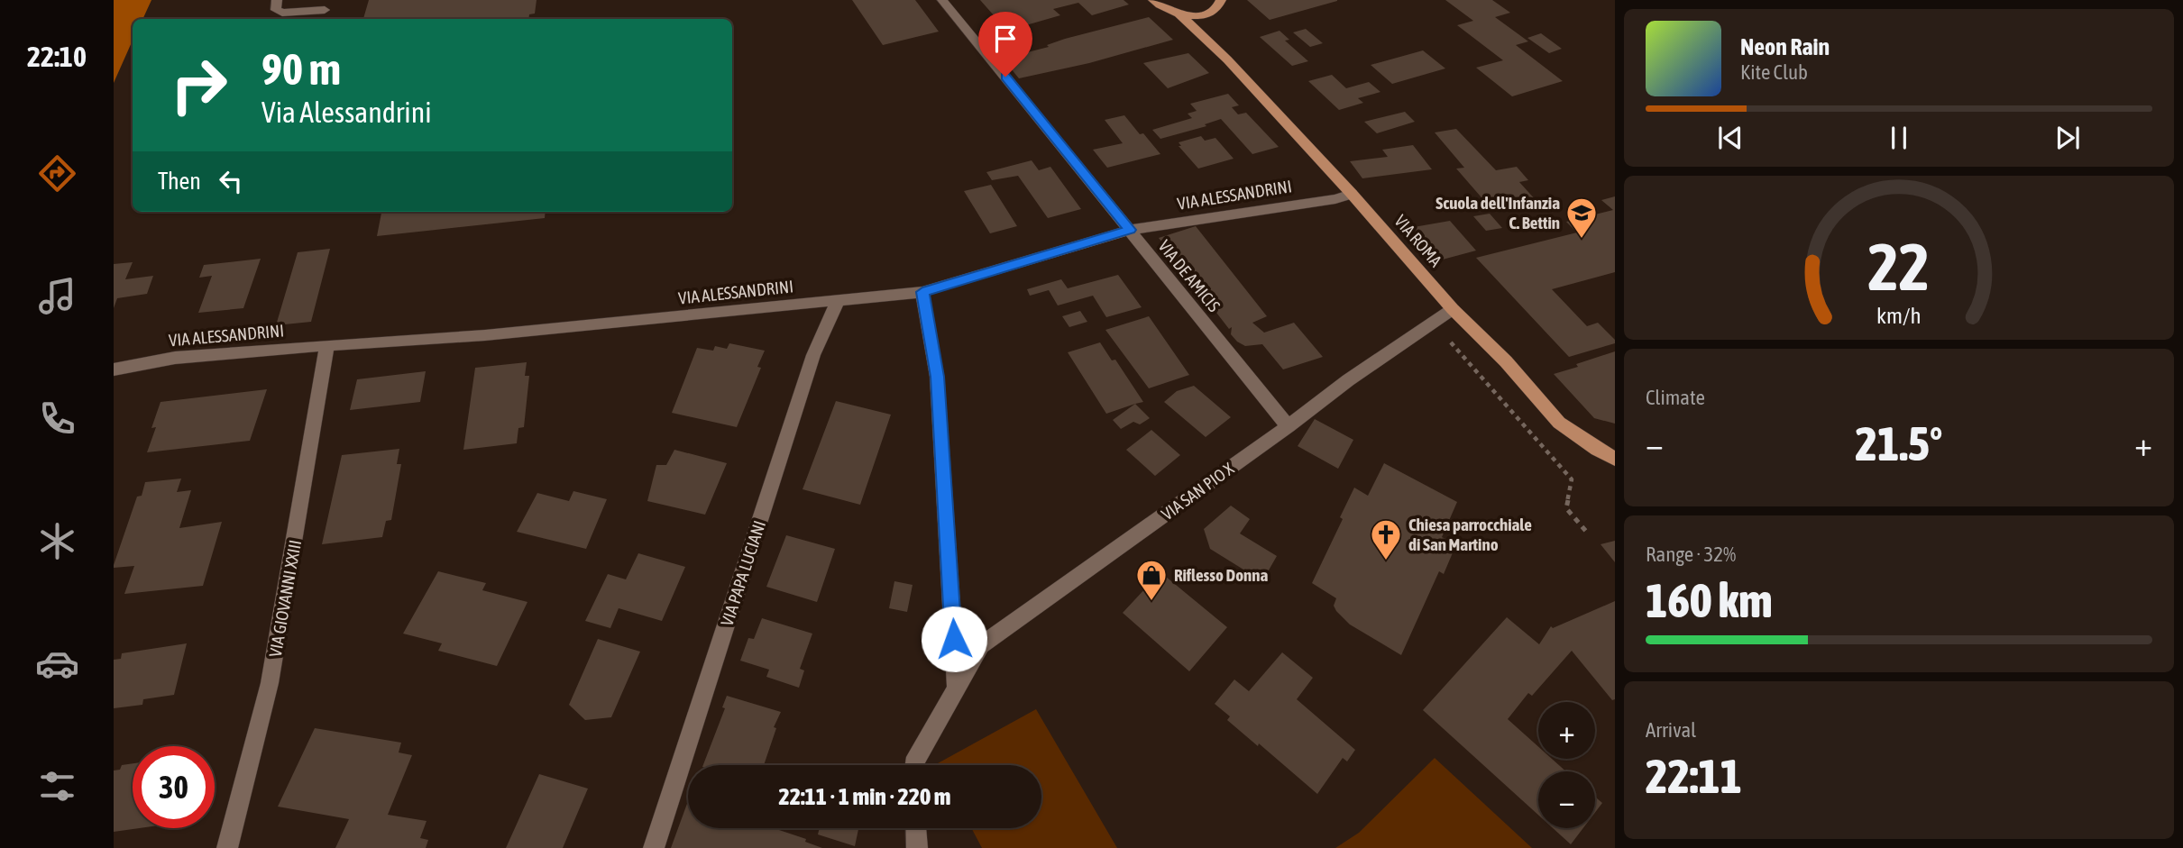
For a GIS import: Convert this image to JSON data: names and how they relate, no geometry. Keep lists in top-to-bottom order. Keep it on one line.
{"streets":{"main road":["VIA ROMA"],"street":["VIA ALESSANDRINI","VIA DE AMICIS","VIA SAN PIO X","VIA PAPA LUCIANI","VIA GIOVANNI XXIII"]},"crossings":[["VIA ALESSANDRINI","VIA ROMA"],["VIA ALESSANDRINI","VIA DE AMICIS"],["VIA ALESSANDRINI","VIA PAPA LUCIANI"],["VIA ALESSANDRINI","VIA GIOVANNI XXIII"],["VIA ROMA","VIA SAN PIO X"],["VIA DE AMICIS","VIA SAN PIO X"]],"places":{"school or university":["Scuola dell'Infanzia C. Bettin"],"church":["Chiesa parrocchiale di San Martino"],"shop":["Riflesso Donna"]},"page":{"tabs":"22:10","turn":["90 m","Via Alessandrini"],"song":["Neon Rain","Kite Club"],"then":"Then","tile":["Climate",["Range · 32%","160 km"],["Arrival","22:11"]],"heat":["−","21.5°","+"],"map_buttons":["+","−"],"limit":"30","trip":"22:11 · 1 min · 220 m","gauge":["22","km/h"]}}
